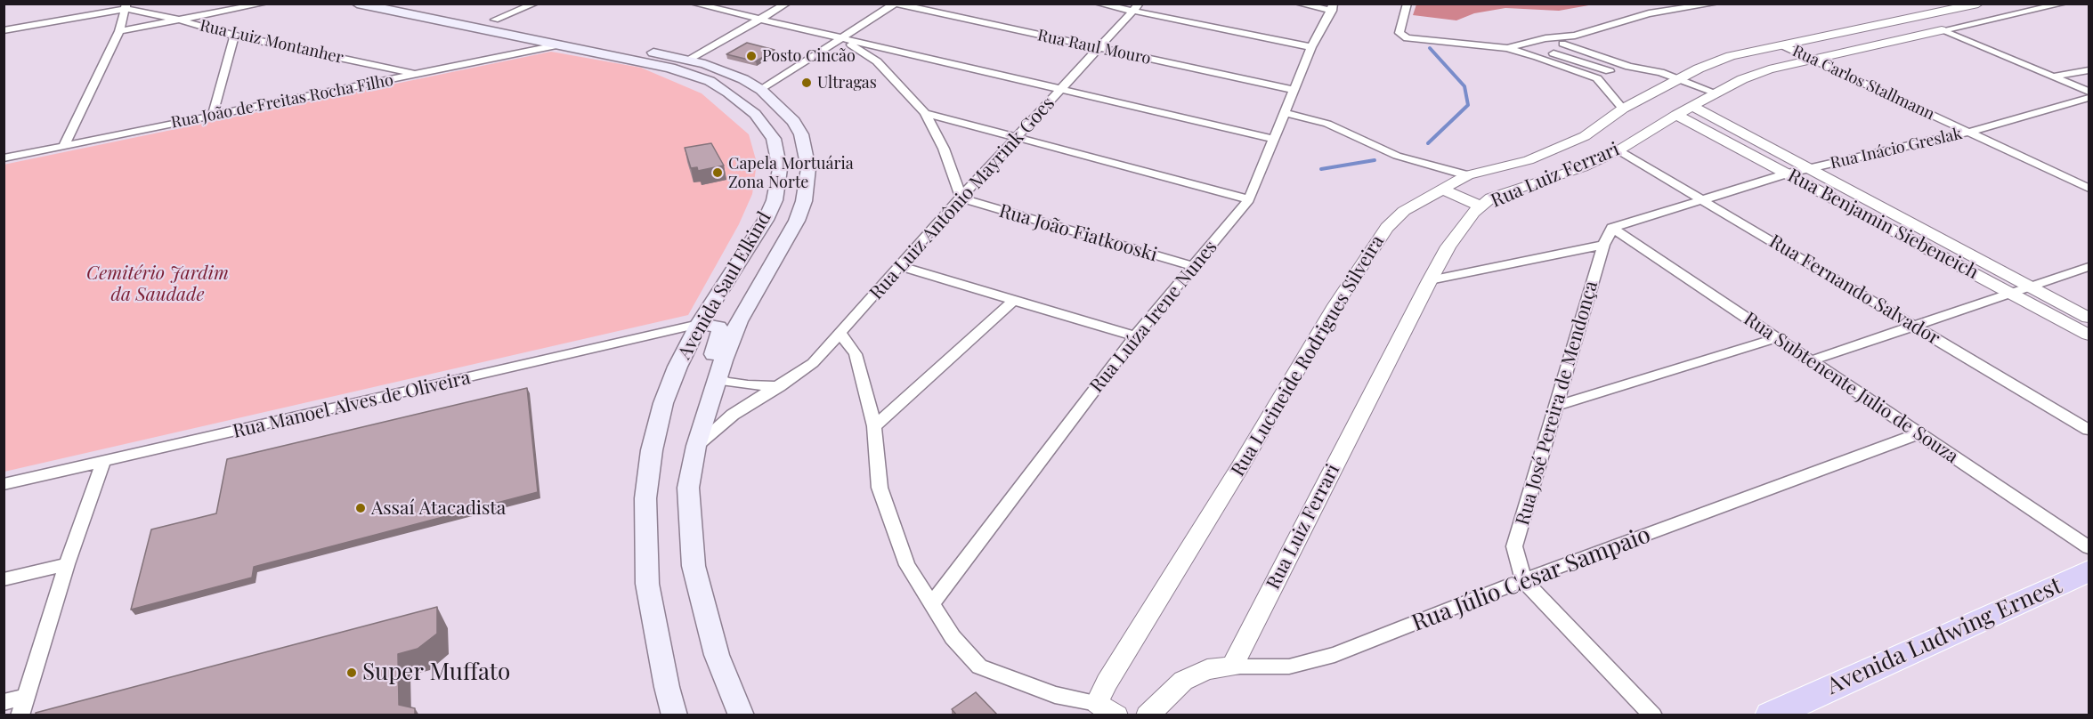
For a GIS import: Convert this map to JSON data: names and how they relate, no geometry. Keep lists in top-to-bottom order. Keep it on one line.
{"streets":{"highway":["Avenida Ludwing Ernest"],"main road":["Avenida Saul Elkind"],"street":["Rua Luiz Montanher","Rua Raul Mouro","Rua Carlos Stallmann","Rua João de Freitas Rocha Filho","Rua Inácio Greslak","Rua Luiz Ferrari","Rua Luiz Antônio Mayrink Goes","Rua Benjamin Siebeneich","Rua João Fiatkooski","Rua Fernando Salvador","Rua Luíza Irene Nunes","Rua Lucineide Rodrigues Silveira","Rua Subtenente Julio de Souza","Rua José Pereira de Mendonça","Rua Manoel Alves de Oliveira","Rua Júlio César Sampaio"]},"crossings":[["Rua Luiz Montanher","Rua João de Freitas Rocha Filho"],["Rua Raul Mouro","Rua Luiz Antônio Mayrink Goes"],["Rua Raul Mouro","Rua Luíza Irene Nunes"],["Rua Carlos Stallmann","Rua Inácio Greslak"],["Rua Carlos Stallmann","Rua Luiz Ferrari"],["Rua Carlos Stallmann","Rua Lucineide Rodrigues Silveira"],["Rua João de Freitas Rocha Filho","Avenida Saul Elkind"],["Rua Inácio Greslak","Rua Benjamin Siebeneich"],["Rua Inácio Greslak","Rua Fernando Salvador"],["Rua Inácio Greslak","Rua Subtenente Julio de Souza"],["Rua Inácio Greslak","Rua José Pereira de Mendonça"],["Rua Luiz Ferrari","Rua Benjamin Siebeneich"],["Rua Luiz Ferrari","Rua Fernando Salvador"],["Rua Luiz Ferrari","Rua Júlio César Sampaio"],["Rua Luiz Antônio Mayrink Goes","Rua João Fiatkooski"],["Rua Luiz Antônio Mayrink Goes","Avenida Saul Elkind"],["Rua João Fiatkooski","Rua Luíza Irene Nunes"],["Avenida Saul Elkind","Rua Manoel Alves de Oliveira"],["Rua Subtenente Julio de Souza","Rua José Pereira de Mendonça"],["Rua Subtenente Julio de Souza","Rua Júlio César Sampaio"],["Rua José Pereira de Mendonça","Rua Júlio César Sampaio"]],"parks":["Cemitério Jardim da Saudade"],"places":["Posto Cincão","Ultragas","Capela Mortuária Zona Norte","Assaí Atacadista","Super Muffato"]}
